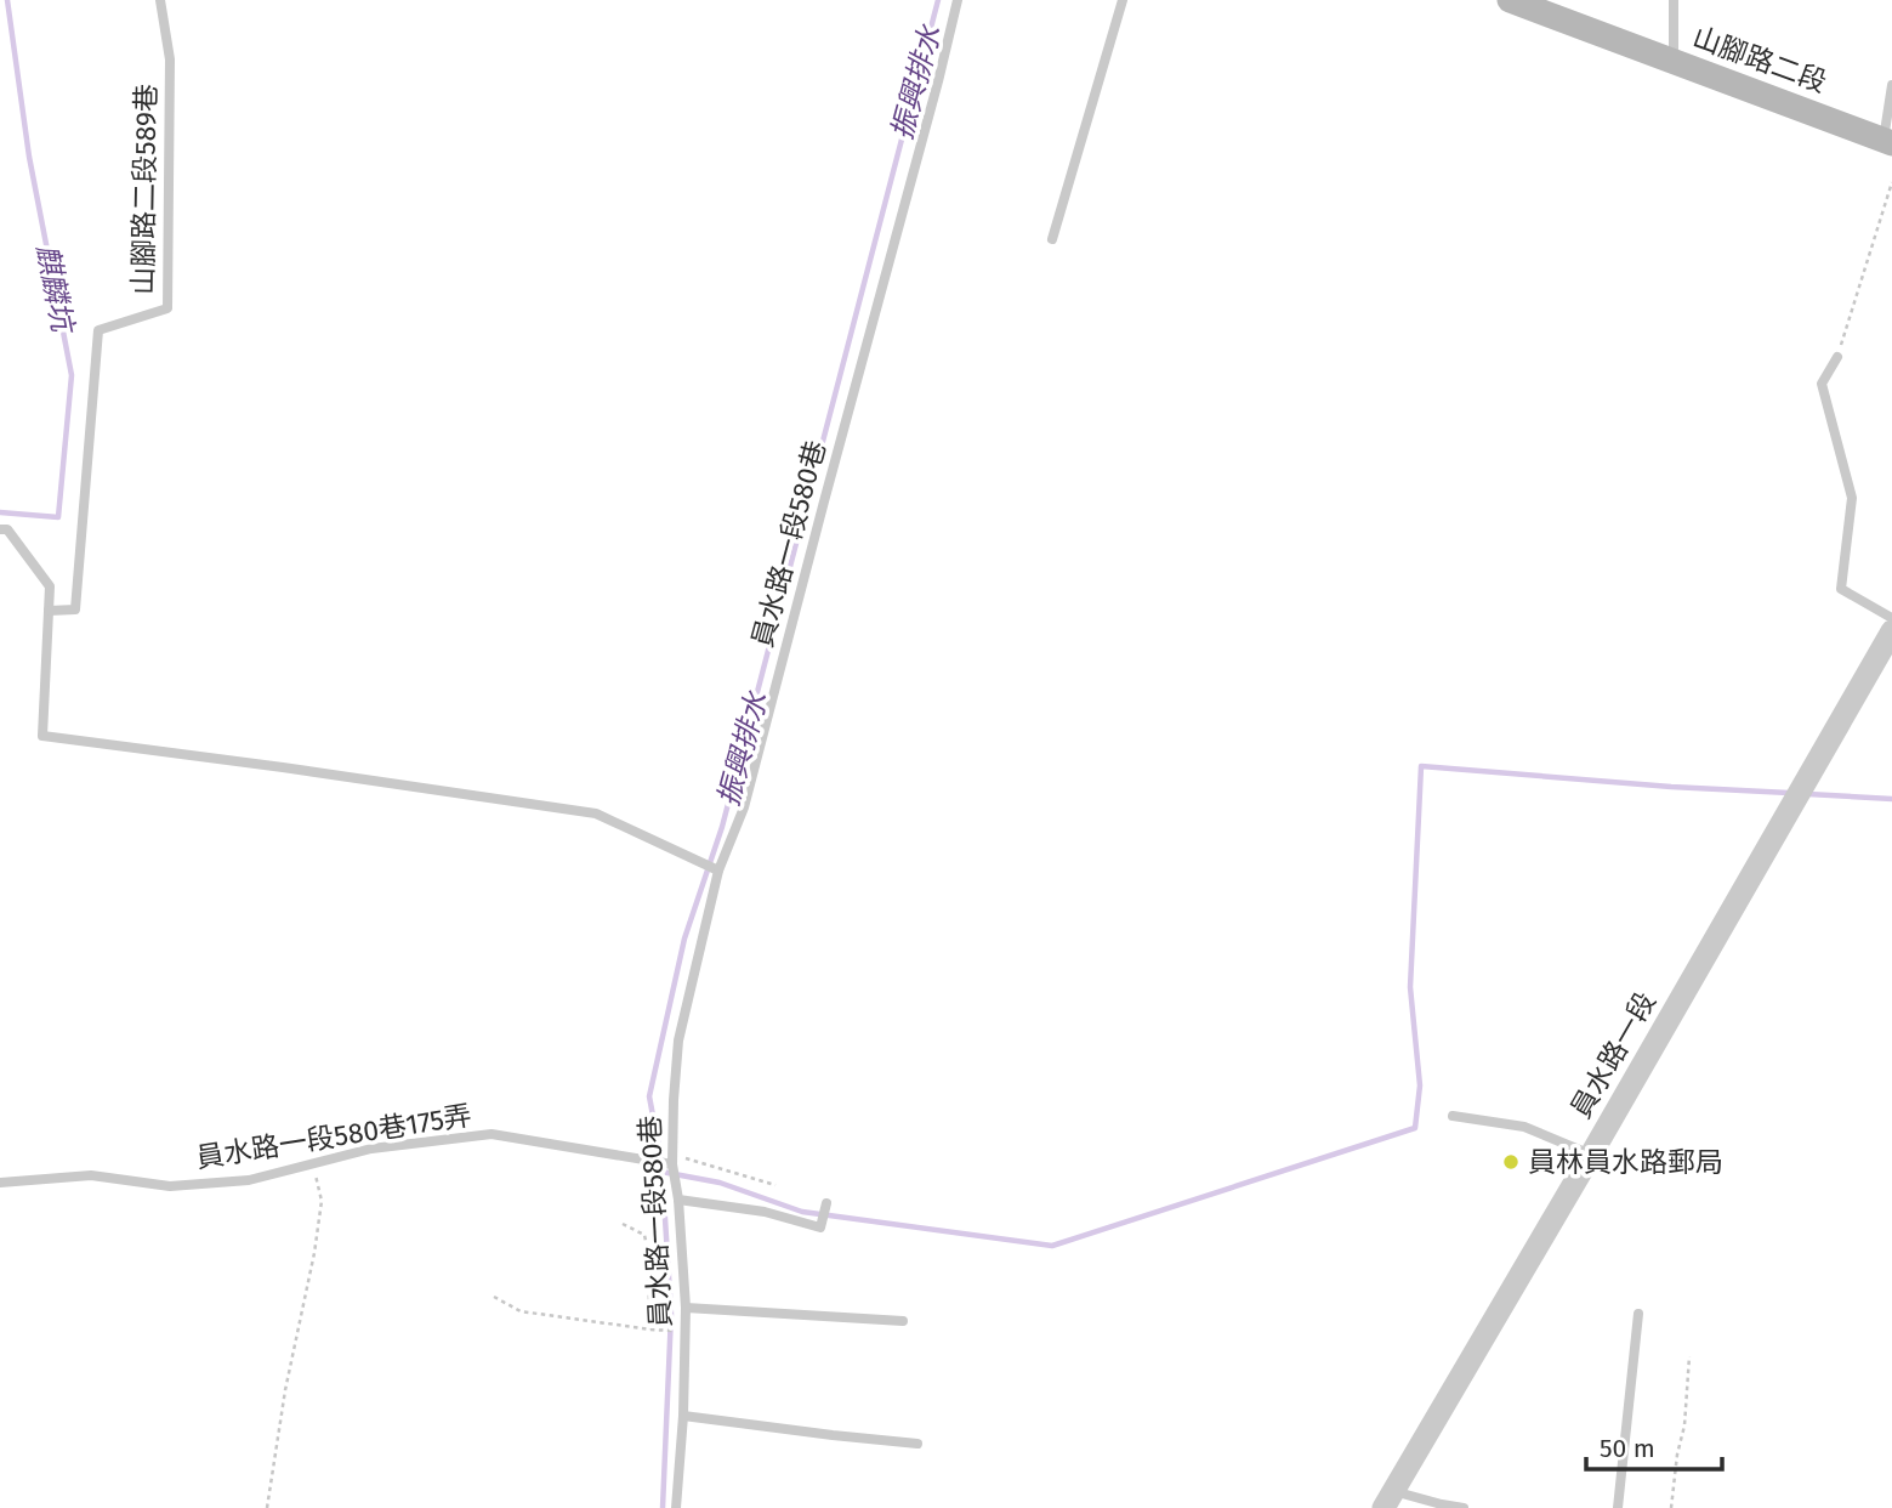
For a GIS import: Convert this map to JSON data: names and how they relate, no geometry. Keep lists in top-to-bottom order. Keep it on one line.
{"streets":{"main road":["山腳路二段"],"street":["員水路一段"],"lane":["山腳路二段589巷","員水路一段580巷","員水路一段580巷175弄"]},"crossings":[["員水路一段580巷","員水路一段580巷175弄"]],"water":["振興排水","麒麟坑"],"places":["員林員水路郵局"],"scale_bar":"50 m"}
